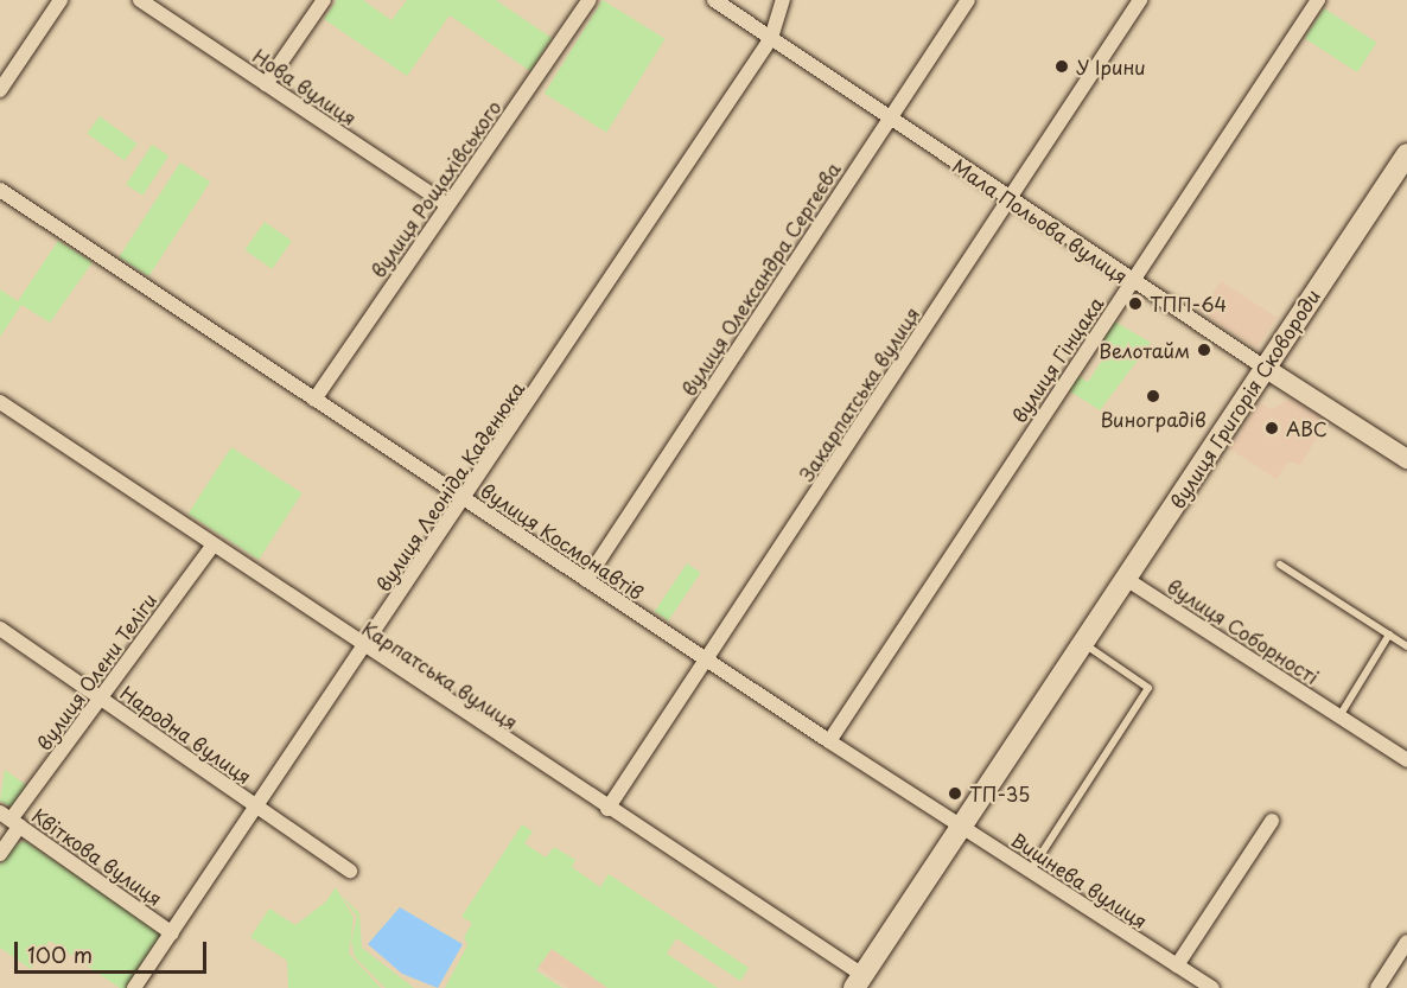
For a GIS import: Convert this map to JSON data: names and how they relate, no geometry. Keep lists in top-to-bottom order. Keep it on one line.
{"streets":{"main road":["вулиця Григорія Сковороди"],"street":["Нова вулиця","вулиця Рощахівського","Мала Польова вулиця","вулиця Олександра Сергеєва","вулиця Гінцака","Закарпатська вулиця","вулиця Леоніда Каденюка","вулиця Космонавтів","вулиця Соборності","вулиця Олени Теліги","Карпатська вулиця","Народна вулиця","Квіткова вулиця","Вишнева вулиця"]},"crossings":[["Нова вулиця","вулиця Рощахівського"],["вулиця Рощахівського","вулиця Космонавтів"],["Мала Польова вулиця","вулиця Олександра Сергеєва"],["Мала Польова вулиця","вулиця Гінцака"],["Мала Польова вулиця","Закарпатська вулиця"],["Мала Польова вулиця","вулиця Григорія Сковороди"],["Мала Польова вулиця","вулиця Леоніда Каденюка"],["вулиця Олександра Сергеєва","вулиця Космонавтів"],["вулиця Гінцака","вулиця Космонавтів"],["Закарпатська вулиця","вулиця Космонавтів"],["Закарпатська вулиця","Карпатська вулиця"],["вулиця Григорія Сковороди","вулиця Космонавтів"],["вулиця Григорія Сковороди","вулиця Соборності"],["вулиця Григорія Сковороди","Карпатська вулиця"],["вулиця Григорія Сковороди","Вишнева вулиця"],["вулиця Леоніда Каденюка","вулиця Космонавтів"],["вулиця Леоніда Каденюка","Карпатська вулиця"],["вулиця Леоніда Каденюка","Народна вулиця"],["вулиця Леоніда Каденюка","Квіткова вулиця"],["вулиця Космонавтів","Вишнева вулиця"],["вулиця Олени Теліги","Карпатська вулиця"],["вулиця Олени Теліги","Народна вулиця"],["вулиця Олени Теліги","Квіткова вулиця"]],"places":["У Ірини","ТПП-64","Велотайм","Виноградів","ABC","ТП-35"],"scale_bar":"100 m"}
